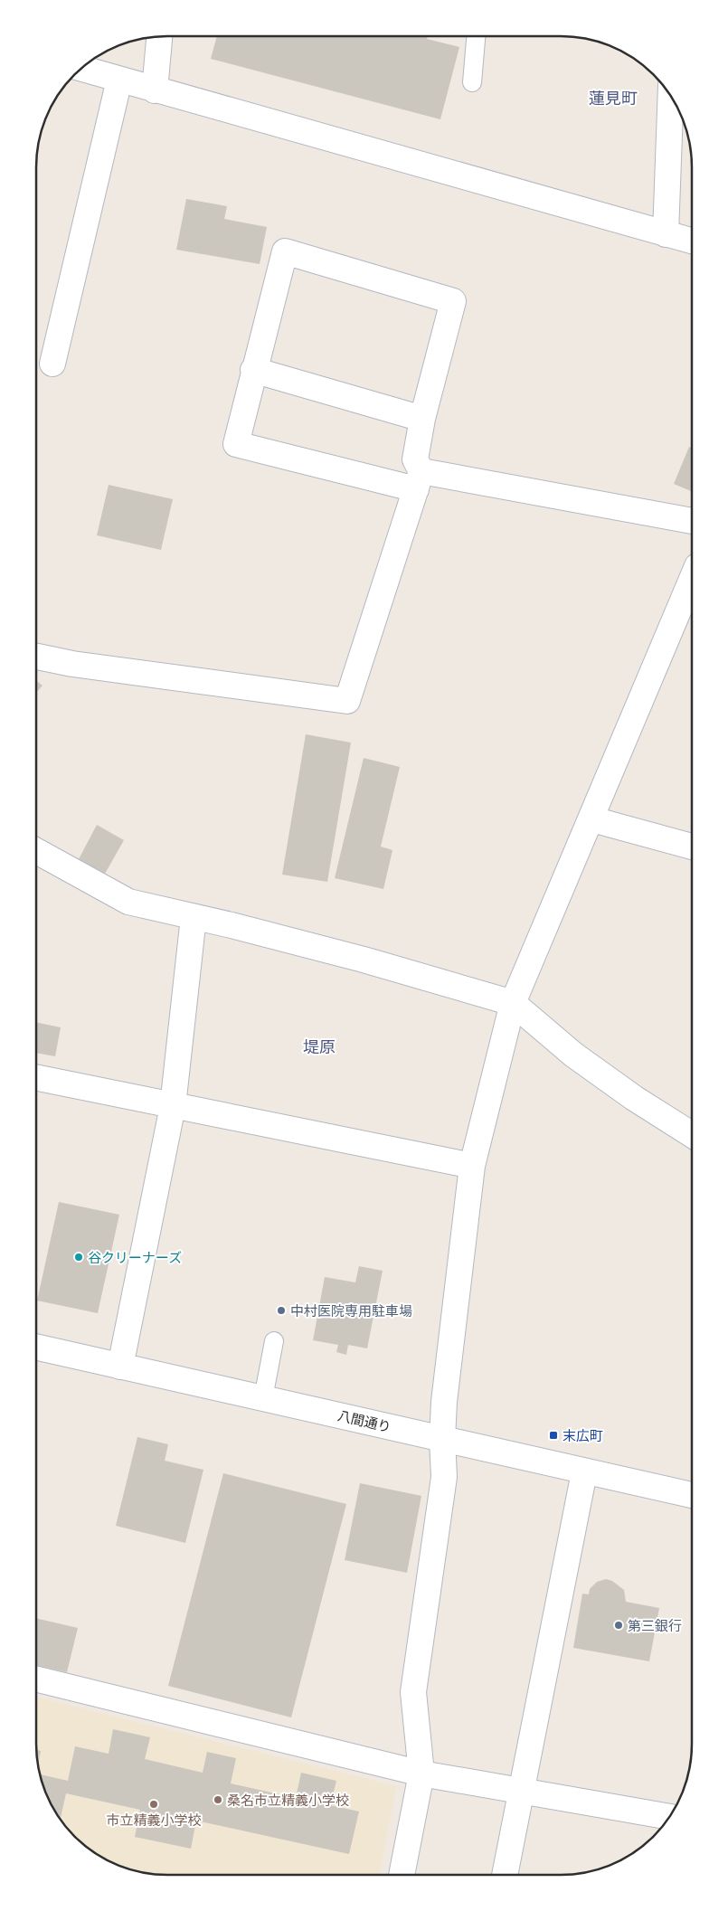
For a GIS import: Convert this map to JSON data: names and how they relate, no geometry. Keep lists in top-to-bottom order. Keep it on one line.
{"streets":{"street":["八間通り"]},"districts":["蓮見町","堤原"],"places":{"other":["谷クリーナーズ","中村医院専用駐車場","第三銀行","桑名市立精義小学校","市立精義小学校"],"transit":["末広町"]}}
